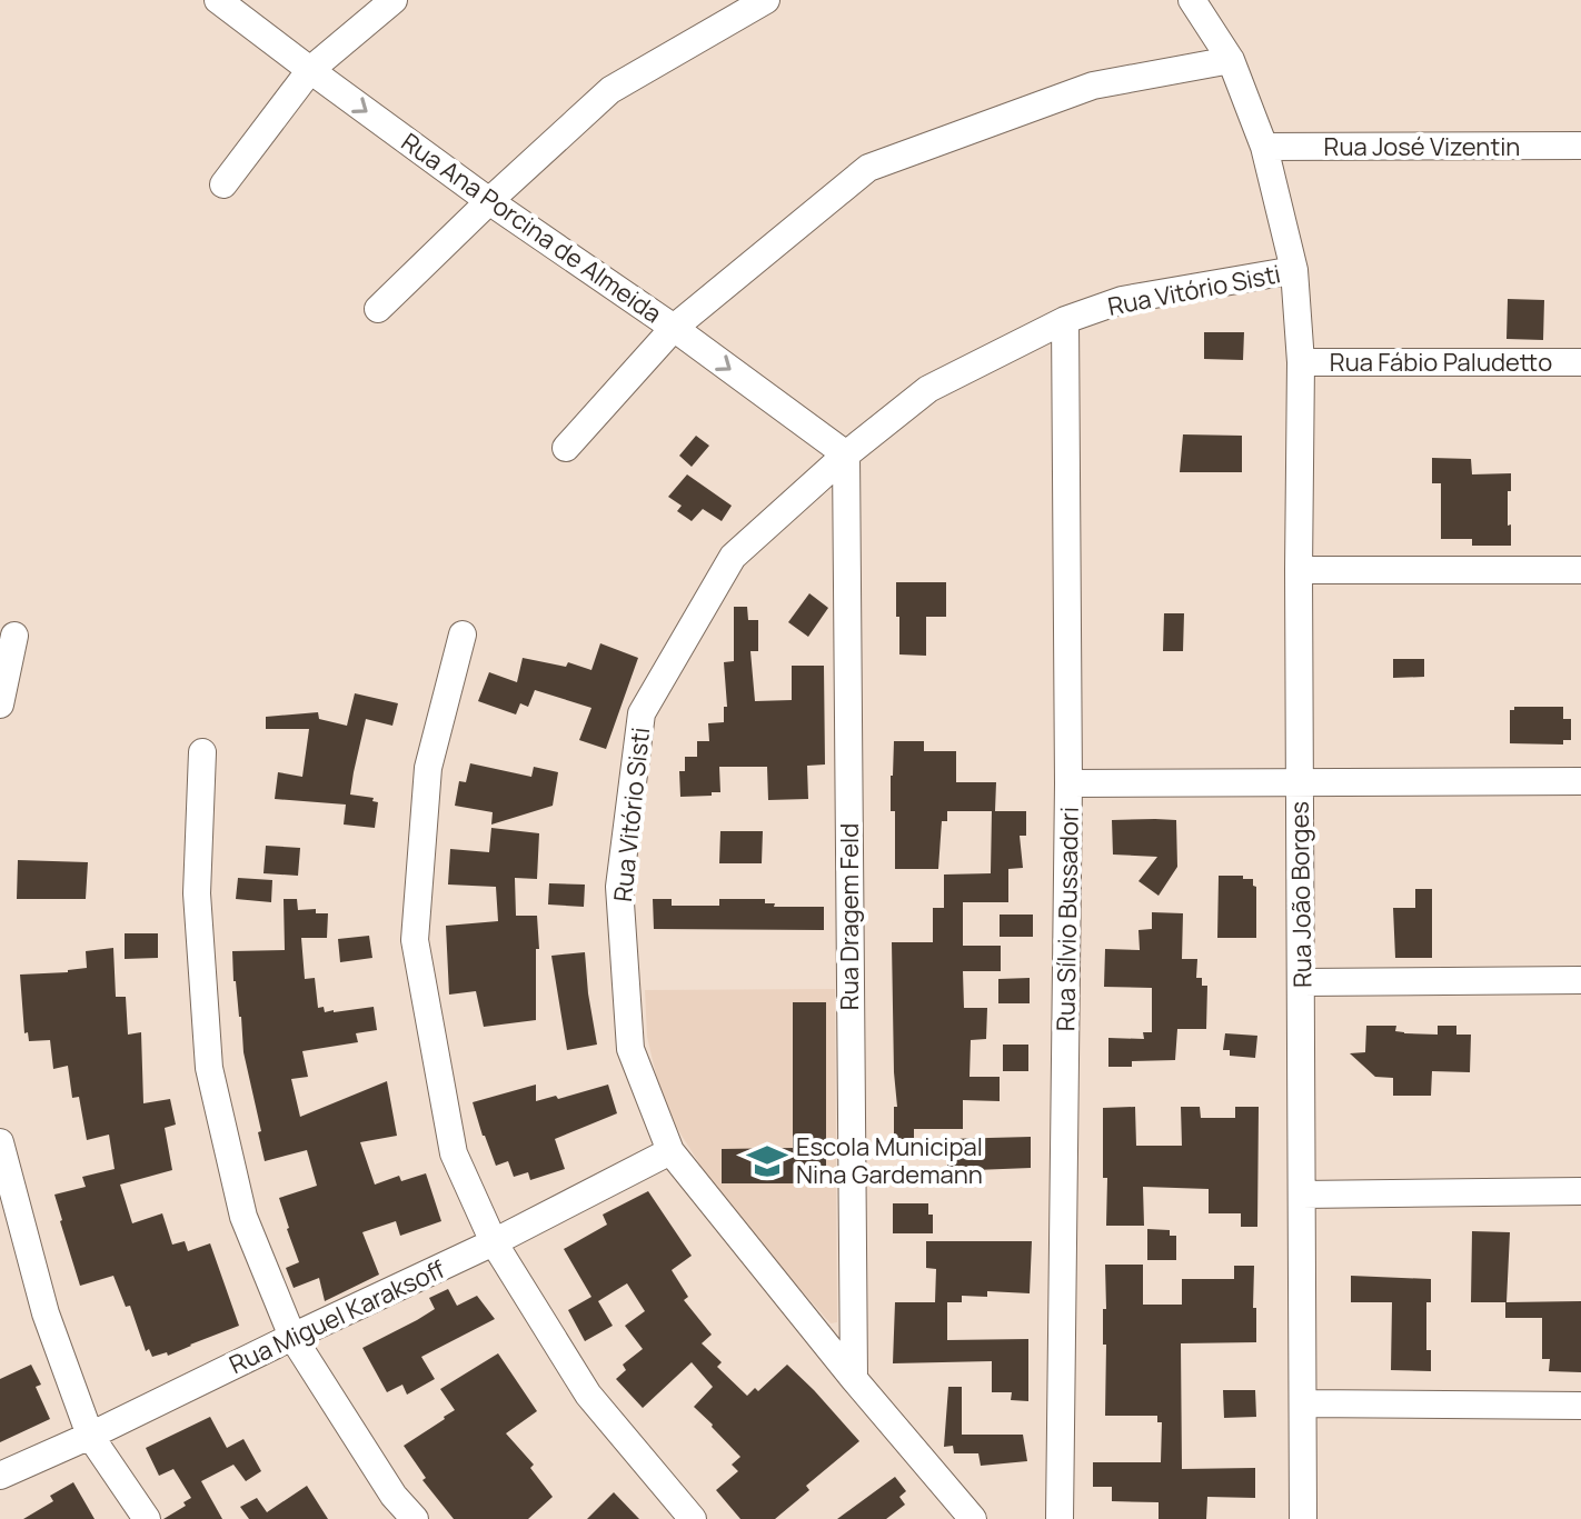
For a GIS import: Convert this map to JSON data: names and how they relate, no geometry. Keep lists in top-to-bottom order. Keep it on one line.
{"streets":{"street":["Rua José Vizentin","Rua Ana Porcina de Almeida","Rua Vitório Sisti","Rua Fábio Paludetto","Rua João Borges","Rua Dragem Feld","Rua Sílvio Bussadori","Rua Miguel Karaksoff"]},"crossings":[["Rua José Vizentin","Rua João Borges"],["Rua Ana Porcina de Almeida","Rua Vitório Sisti"],["Rua Ana Porcina de Almeida","Rua Dragem Feld"],["Rua Vitório Sisti","Rua João Borges"],["Rua Vitório Sisti","Rua Dragem Feld"],["Rua Vitório Sisti","Rua Sílvio Bussadori"],["Rua Vitório Sisti","Rua Miguel Karaksoff"],["Rua Fábio Paludetto","Rua João Borges"]],"one_way":["Rua Ana Porcina de Almeida"],"places":{"school or university":["Escola Municipal Nina Gardemann"]}}
